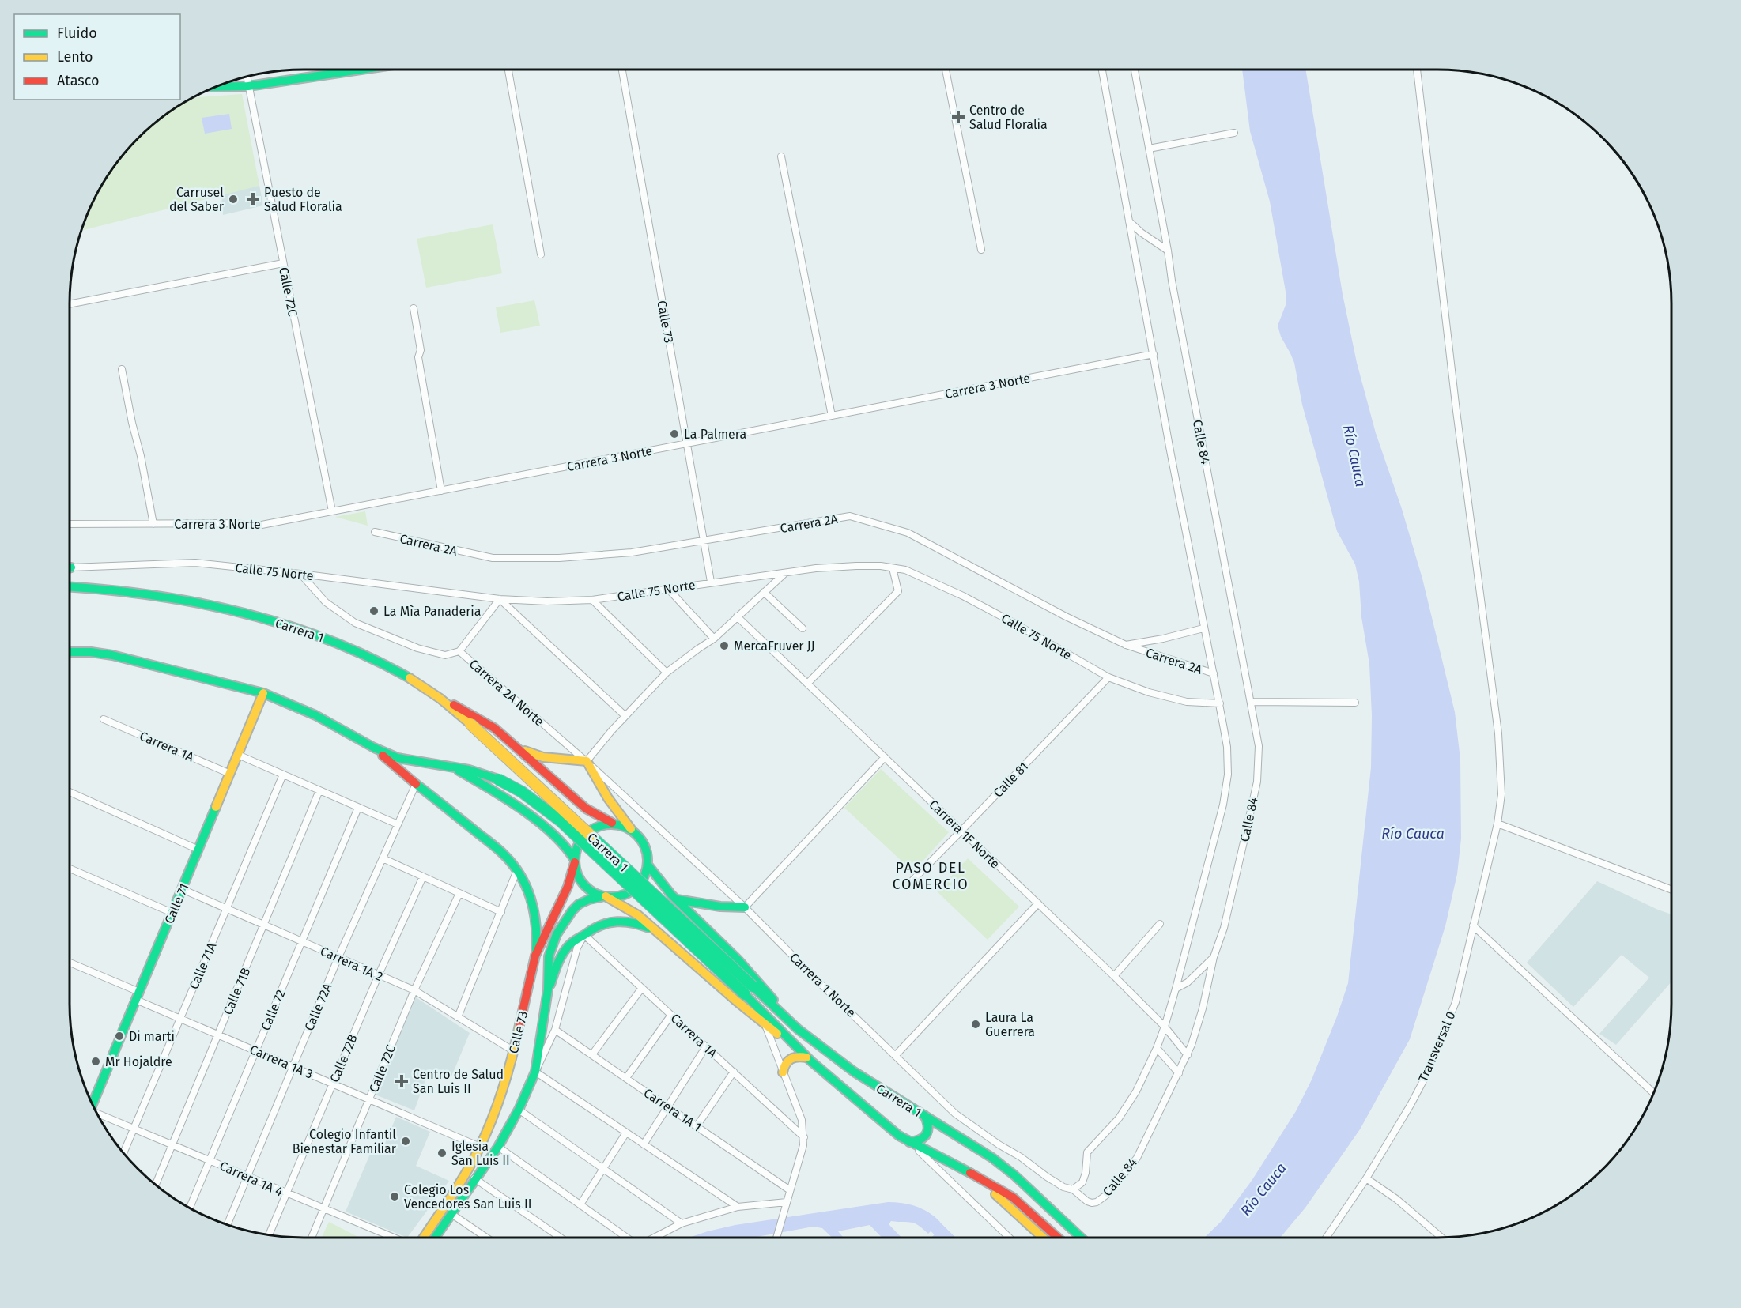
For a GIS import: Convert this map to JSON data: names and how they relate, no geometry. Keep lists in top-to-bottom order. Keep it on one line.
{"streets":{"main road":["Calle 73","Carrera 1","Calle 71"],"street":["Calle 72C","Carrera 3 Norte","Calle 84","Carrera 2A","Calle 75 Norte","Carrera 2A Norte","Carrera 1A","Calle 81","Carrera 1F Norte","Carrera 1A 2","Calle 71A","Carrera 1 Norte","Calle 71B","Calle 72A","Calle 72","Transversal 0","Calle 72B","Carrera 1A 3","Carrera 1A 1","Carrera 1A 4"]},"crossings":[["Calle 72C","Carrera 3 Norte"],["Calle 72C","Carrera 1A 2"],["Calle 72C","Carrera 1A 3"],["Calle 72C","Carrera 1A 4"],["Calle 73","Carrera 3 Norte"],["Calle 73","Carrera 2A"],["Calle 73","Calle 75 Norte"],["Calle 73","Carrera 1A 2"],["Calle 73","Carrera 1A 3"],["Carrera 3 Norte","Calle 84"],["Calle 84","Carrera 2A"],["Calle 84","Calle 75 Norte"],["Calle 84","Carrera 1F Norte"],["Calle 84","Carrera 1 Norte"],["Calle 75 Norte","Carrera 2A Norte"],["Calle 75 Norte","Calle 81"],["Carrera 1","Calle 71"],["Carrera 2A Norte","Carrera 1 Norte"],["Carrera 1A","Calle 71"],["Calle 81","Carrera 1F Norte"],["Calle 71","Carrera 1A 2"],["Calle 71","Carrera 1A 3"],["Carrera 1A 2","Calle 71A"],["Carrera 1A 2","Calle 71B"],["Carrera 1A 2","Calle 72A"],["Carrera 1A 2","Calle 72"],["Carrera 1A 2","Calle 72B"],["Calle 71A","Carrera 1A 3"],["Calle 71A","Carrera 1A 4"],["Calle 71B","Carrera 1A 3"],["Calle 71B","Carrera 1A 4"],["Calle 72A","Carrera 1A 3"],["Calle 72A","Carrera 1A 4"],["Calle 72","Carrera 1A 3"],["Calle 72","Carrera 1A 4"],["Calle 72B","Carrera 1A 3"],["Calle 72B","Carrera 1A 4"]],"districts":["PASO DEL COMERCIO"],"water":["Río Cauca"],"places":{"health":["Centro de Salud Floralia","Puesto de Salud Floralia","Centro de Salud San Luis II"],"other":["Carrusel del Saber","La Palmera","La Mìa Panaderia","MercaFruver JJ","Laura La Guerrera","Di marti","Mr Hojaldre","Colegio Infantil Bienestar Familiar","Iglesia San Luis II","Colegio Los Vencedores San Luis II"]},"legend":["Fluido","Lento","Atasco"]}
